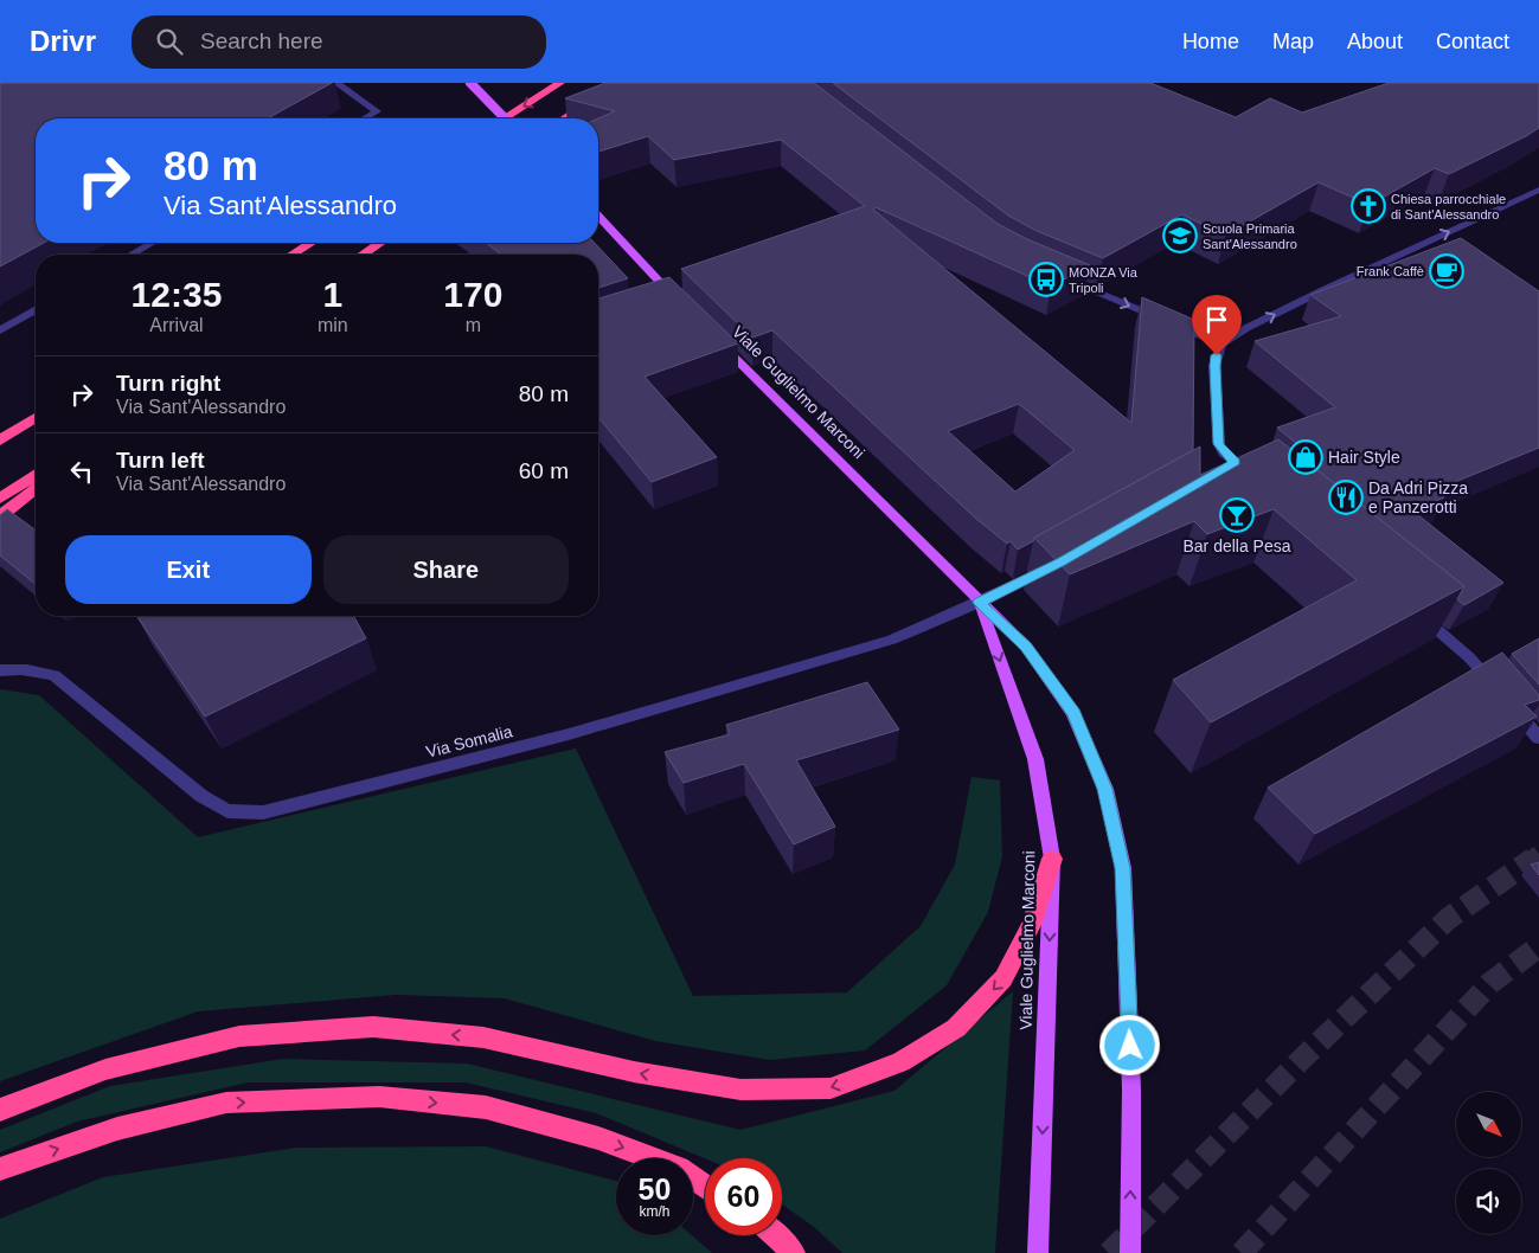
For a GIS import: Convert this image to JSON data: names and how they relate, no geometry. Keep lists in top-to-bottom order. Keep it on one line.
{"streets":{"main road":["Viale Guglielmo Marconi"],"street":["Via Somalia"]},"crossings":[["Viale Guglielmo Marconi","Via Somalia"]],"places":{"church":["Chiesa parrocchiale di Sant'Alessandro"],"school or university":["Scuola Primaria Sant'Alessandro"],"cafe":["Frank Caffè"],"bus stop":["MONZA Via Tripoli"],"shop":["Hair Style"],"restaurant":["Da Adri Pizza e Panzerotti"],"bar":["Bar della Pesa"]},"north":"bottom right","page":{"header":"Drivr","search":"Search here","nav":["Home","Map","About","Contact"],"turn":["80 m","Via Sant'Alessandro"],"eta":["12:35","Arrival","1","min","170","m"],"list":[{"name":"Turn right","note":"Via Sant'Alessandro","value":"80 m"},{"name":"Turn left","note":"Via Sant'Alessandro","value":"60 m"}],"buttons":["Exit","Share"],"speed":"50 km/h","limit":"60"}}
